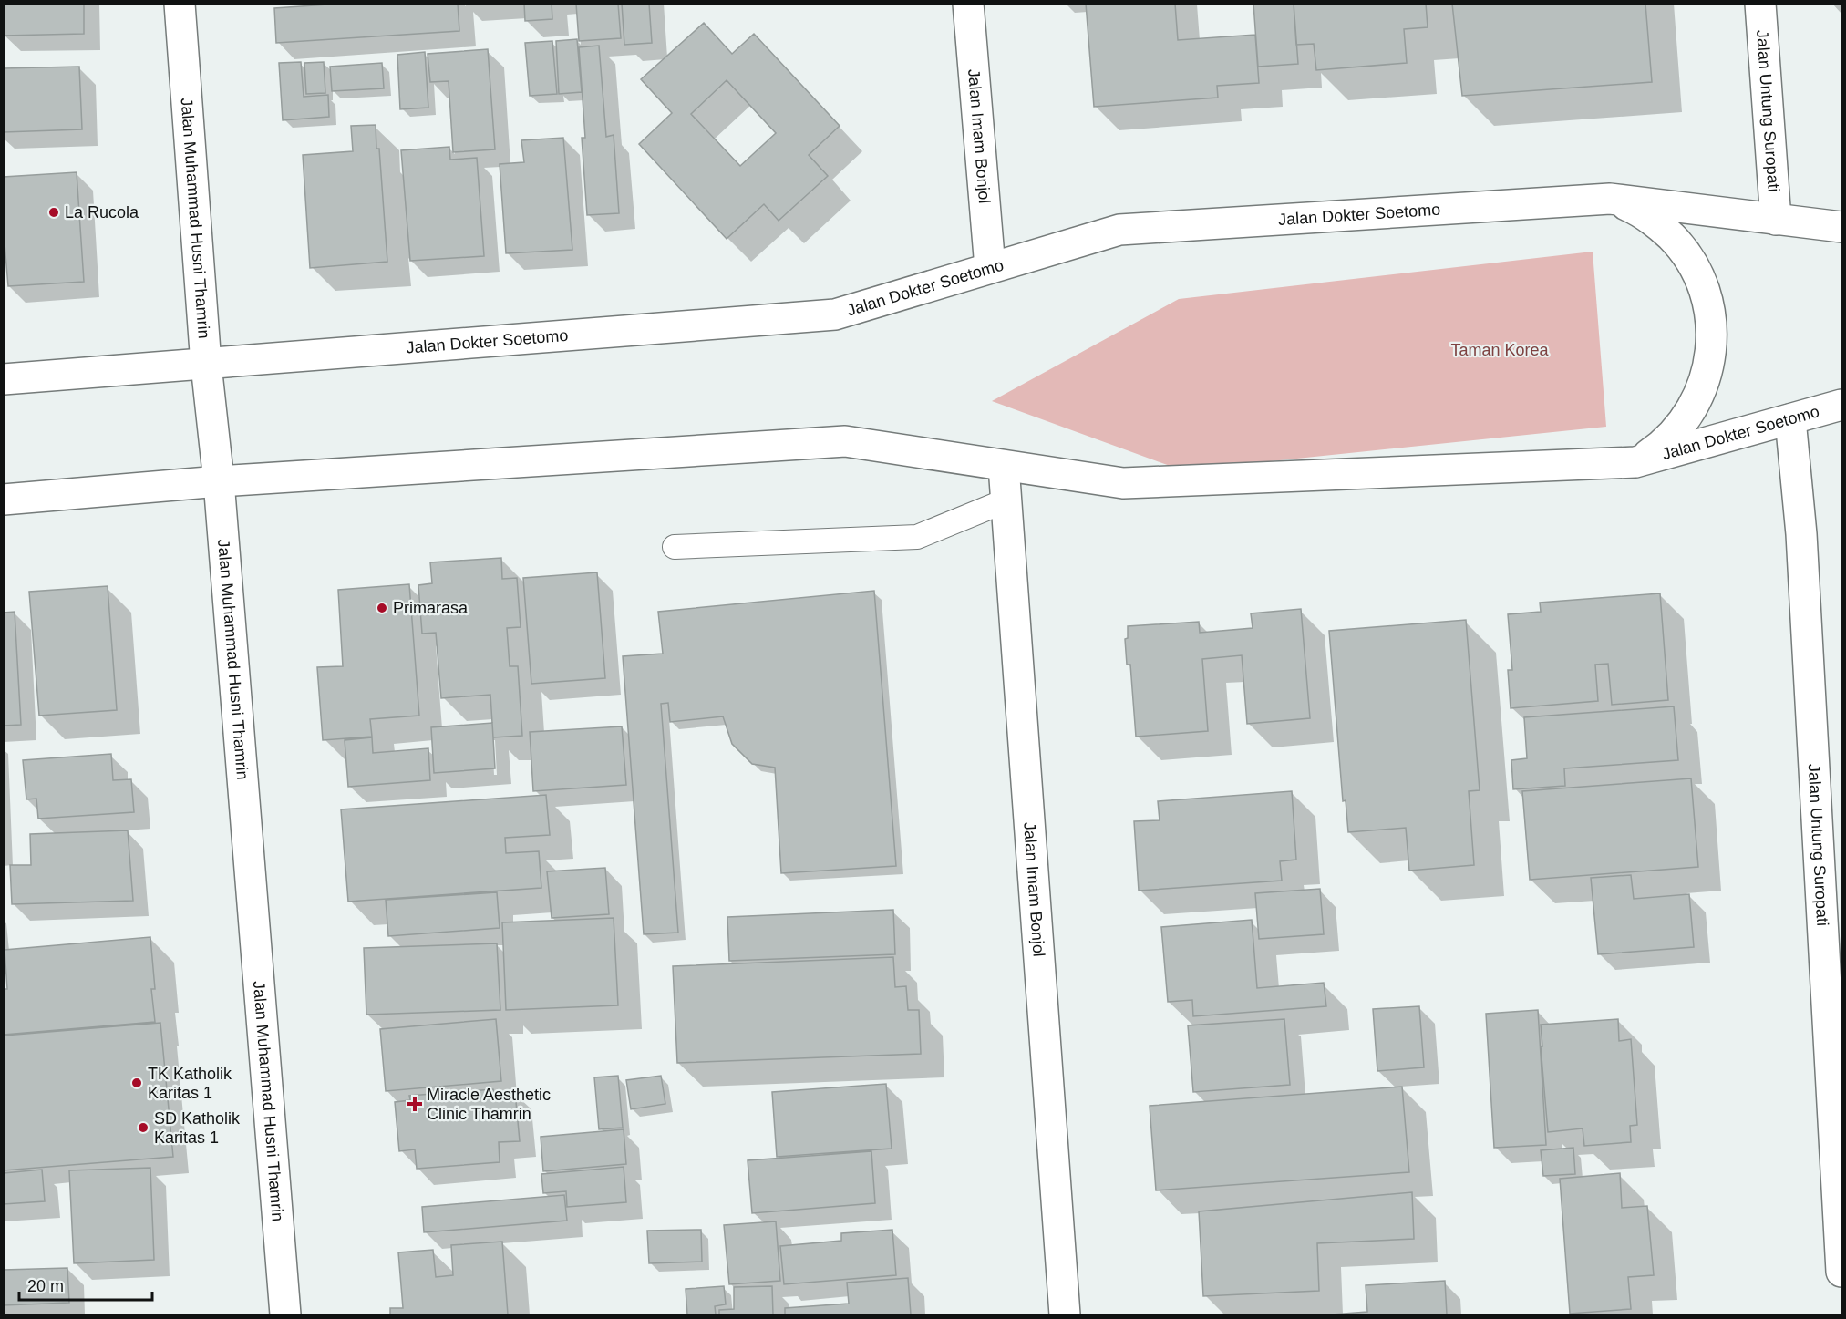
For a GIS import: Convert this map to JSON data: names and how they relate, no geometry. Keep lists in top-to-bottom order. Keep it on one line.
{"streets":{"main road":["Jalan Untung Suropati","Jalan Imam Bonjol","Jalan Dokter Soetomo","Jalan Muhammad Husni Thamrin"]},"crossings":[["Jalan Untung Suropati","Jalan Dokter Soetomo"],["Jalan Imam Bonjol","Jalan Dokter Soetomo"],["Jalan Dokter Soetomo","Jalan Muhammad Husni Thamrin"]],"parks":["Taman Korea"],"places":{"other":["La Rucola","Primarasa","TK Katholik Karitas 1","SD Katholik Karitas 1"],"health":["Miracle Aesthetic Clinic Thamrin"]},"scale_bar":"20 m"}
